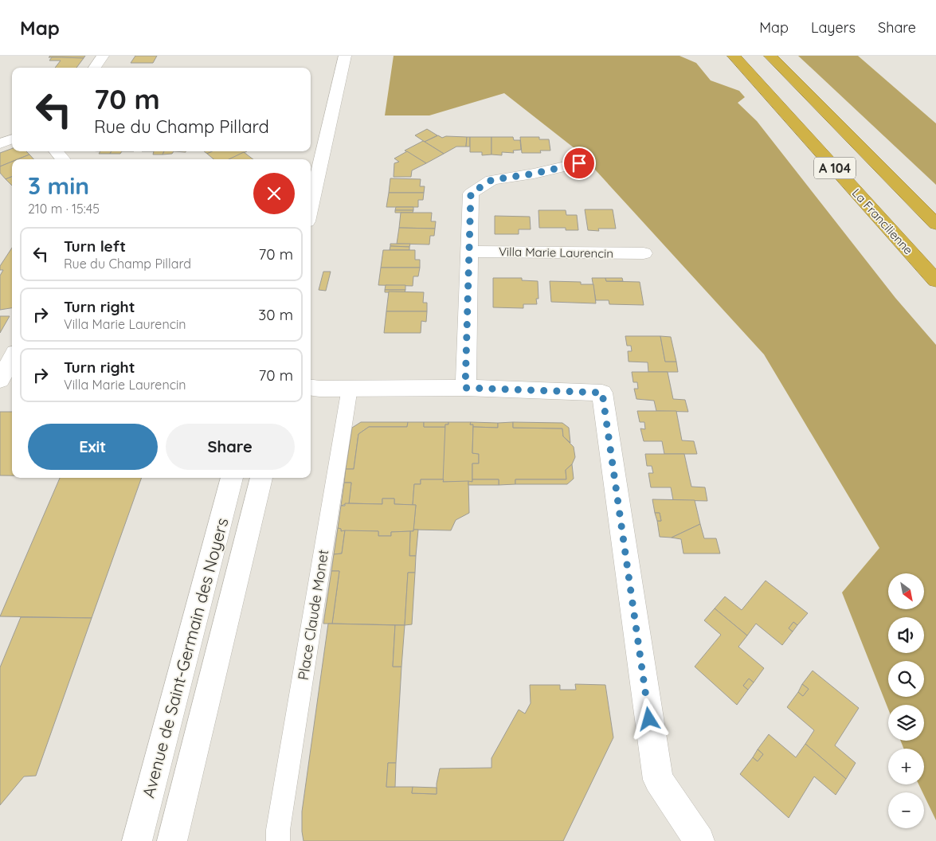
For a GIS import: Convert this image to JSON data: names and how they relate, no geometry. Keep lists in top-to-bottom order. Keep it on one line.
{"streets":{"highway":["A 104","La Francilienne"],"street":["Villa Marie Laurencin","Avenue de Saint-Germain des Noyers"],"lane":["Place Claude Monet"]},"north":"bottom right","page":{"header":"Map","nav":["Map","Layers","Share"],"turn":["70 m","Rue du Champ Pillard"],"heading":["3 min","210 m · 15:45"],"list":[{"name":"Turn left","note":"Rue du Champ Pillard","value":"70 m"},{"name":"Turn right","note":"Villa Marie Laurencin","value":"30 m"},{"name":"Turn right","note":"Villa Marie Laurencin","value":"70 m"}],"buttons":["Exit","Share"],"map_buttons":["+","−"]}}
